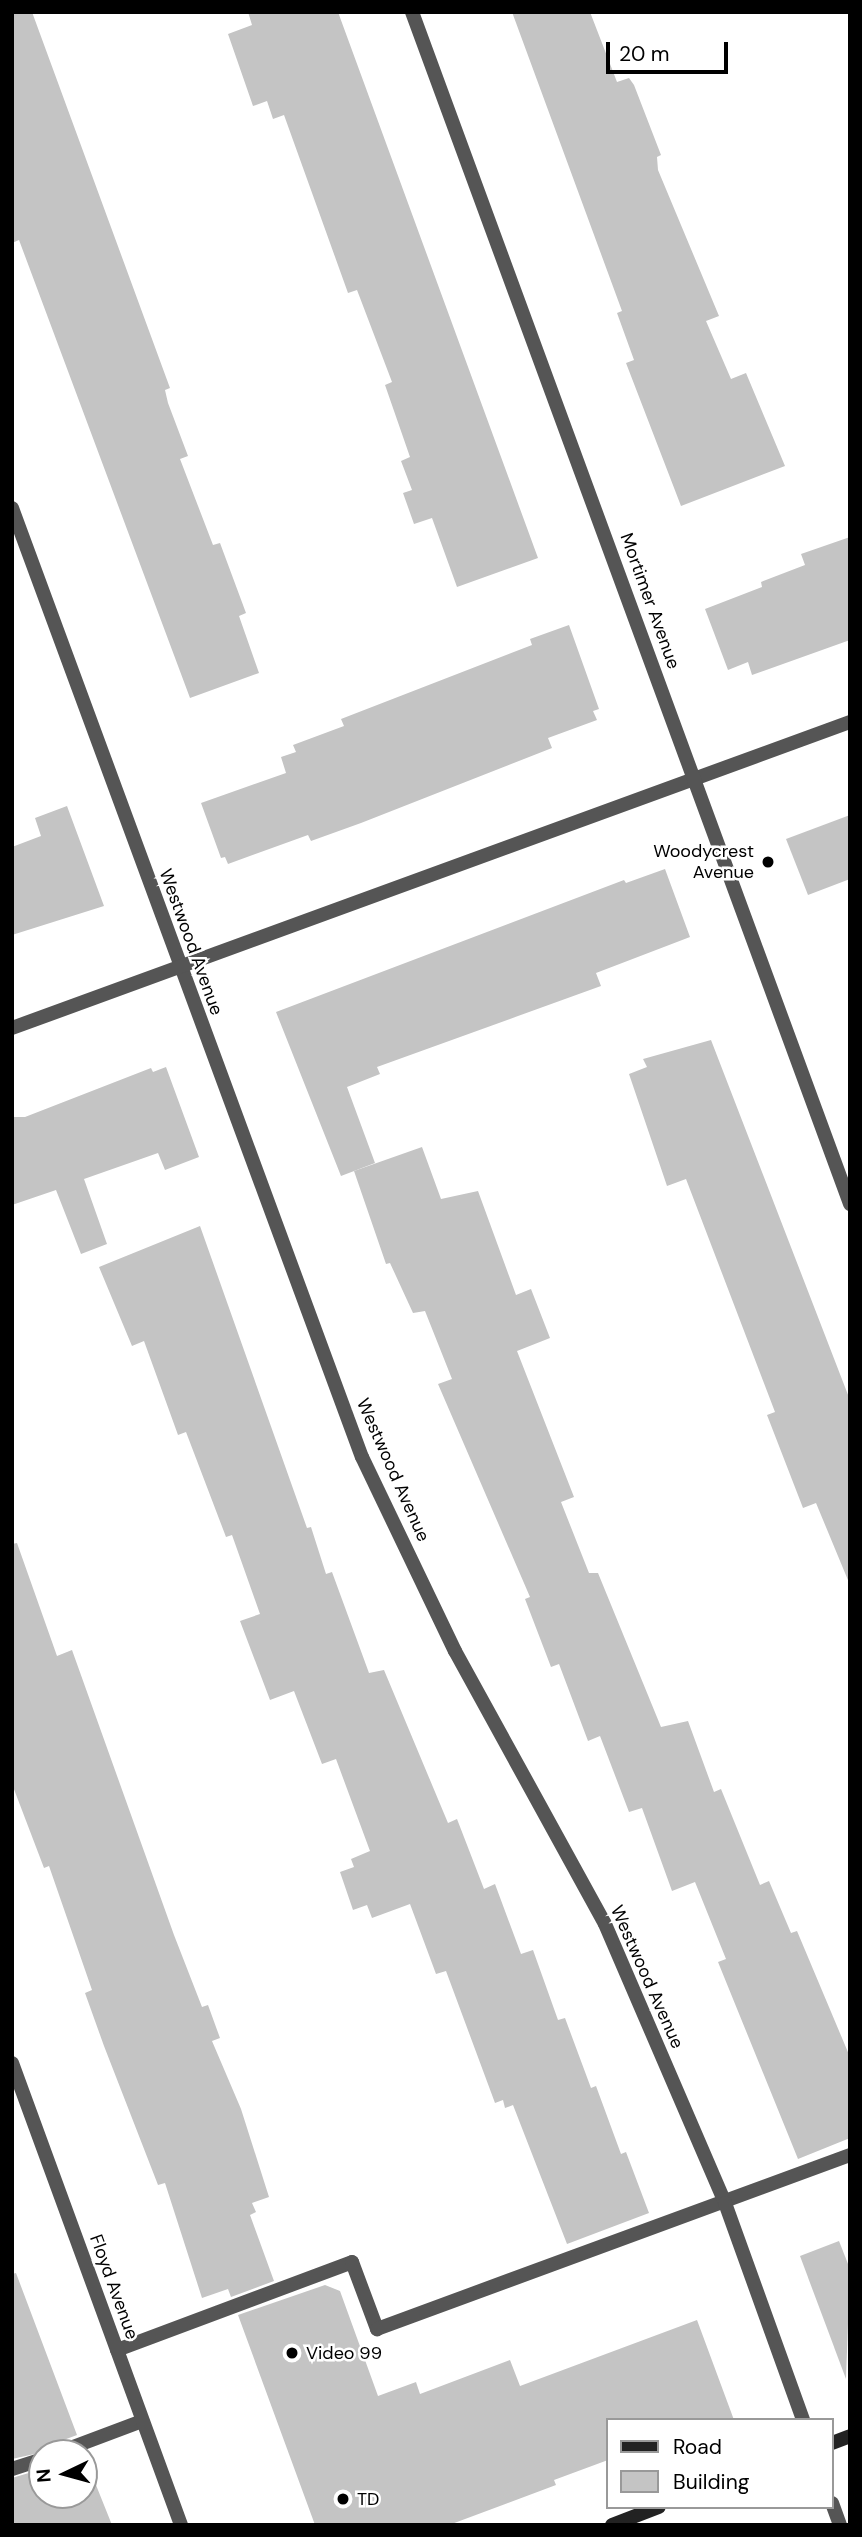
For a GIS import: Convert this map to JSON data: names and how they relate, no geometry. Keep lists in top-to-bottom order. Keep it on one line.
{"streets":{"street":["Mortimer Avenue","Westwood Avenue","Floyd Avenue"]},"places":["Woodycrest Avenue","Video 99","TD"],"legend":["Road","Building"],"scale_bar":"20 m","north":"left"}
